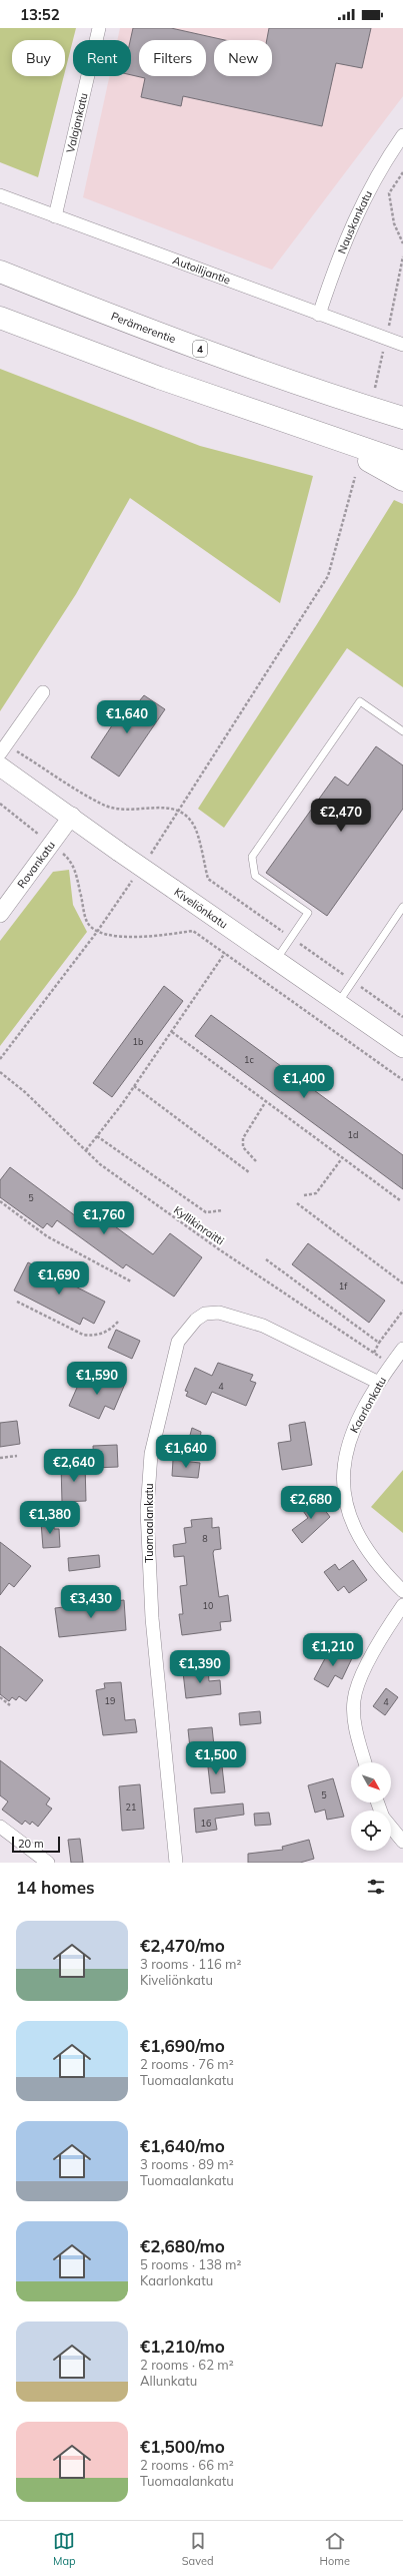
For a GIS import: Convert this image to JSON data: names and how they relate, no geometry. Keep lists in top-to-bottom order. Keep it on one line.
{"streets":{"highway":["Perämerentie","4"],"main road":["Kiveliönkatu"],"street":["Valajankatu","Nauskankatu","Autoilijantie","Rovankatu","Kaarlonkatu","Tuomaalankatu"],"path":["Kyllikinraitti"]},"crossings":[["Valajankatu","Autoilijantie"],["Nauskankatu","Autoilijantie"],["Rovankatu","Kiveliönkatu"],["Kyllikinraitti","Kaarlonkatu"],["Kaarlonkatu","Tuomaalankatu"]],"house_numbers":["1b","1c","1d","5","1f","4","8","10","19","4","5","21","16"],"scale_bar":"20 m","north":"bottom right","page":{"status":"13:52","chip":["Buy","Rent","Filters","New"],"price":["€1,640","€2,470","€1,400","€1,760","€1,690","€1,590","€1,640","€2,640","€2,680","€1,380","€3,430","€1,210","€1,390","€1,500"],"scale":"20 m","heading":"14 homes","list":[{"name":"€2,470/mo","note":"3 rooms · 116 m² · Kiveliönkatu"},{"name":"€1,690/mo","note":"2 rooms · 76 m² · Tuomaalankatu"},{"name":"€1,640/mo","note":"3 rooms · 89 m² · Tuomaalankatu"},{"name":"€2,680/mo","note":"5 rooms · 138 m² · Kaarlonkatu"},{"name":"€1,210/mo","note":"2 rooms · 62 m² · Allunkatu"},{"name":"€1,500/mo","note":"2 rooms · 66 m² · Tuomaalankatu"}],"tabs":["Map","Saved","Home"]}}
